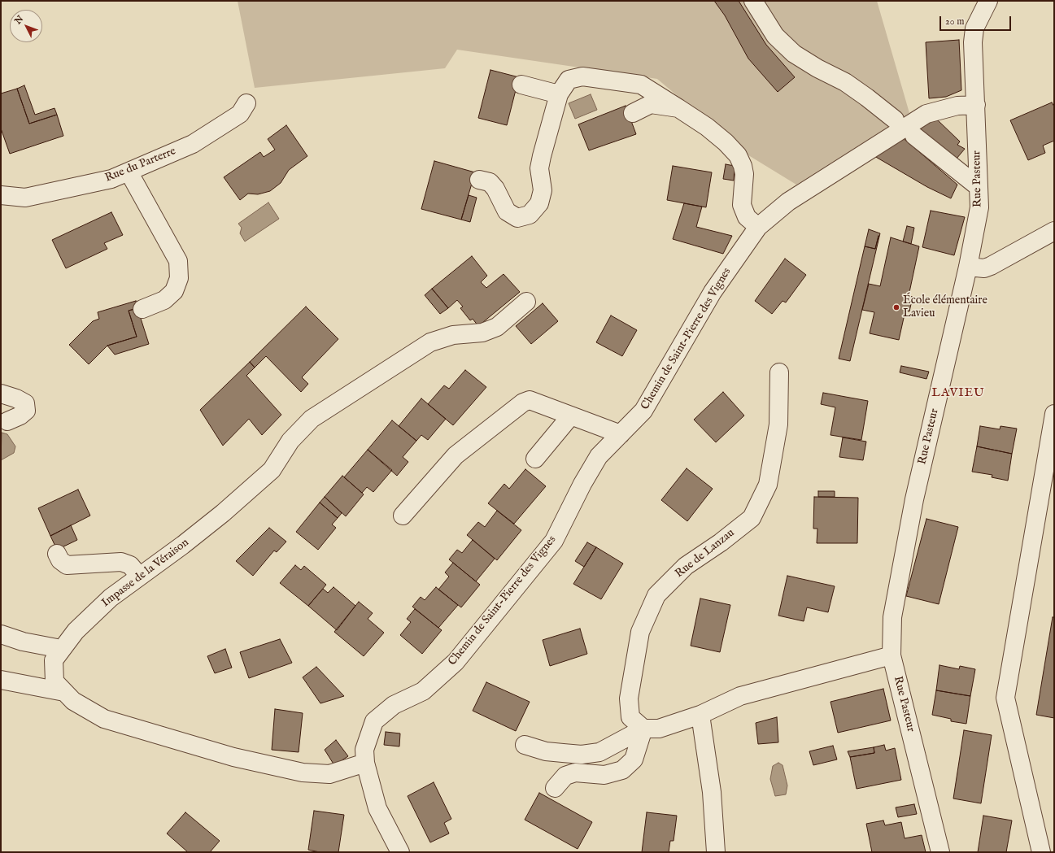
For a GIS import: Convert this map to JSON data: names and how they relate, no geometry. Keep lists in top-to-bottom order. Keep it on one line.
{"streets":{"street":["Rue du Parterre","Rue Pasteur","Chemin de Saint-Pierre des Vignes","Rue de Lanzau","Impasse de la Véraison"]},"crossings":[["Rue Pasteur","Chemin de Saint-Pierre des Vignes"],["Chemin de Saint-Pierre des Vignes","Impasse de la Véraison"]],"districts":["LAVIEU"],"places":["École élémentaire Lavieu"],"scale_bar":"20 m","north":"top left"}
